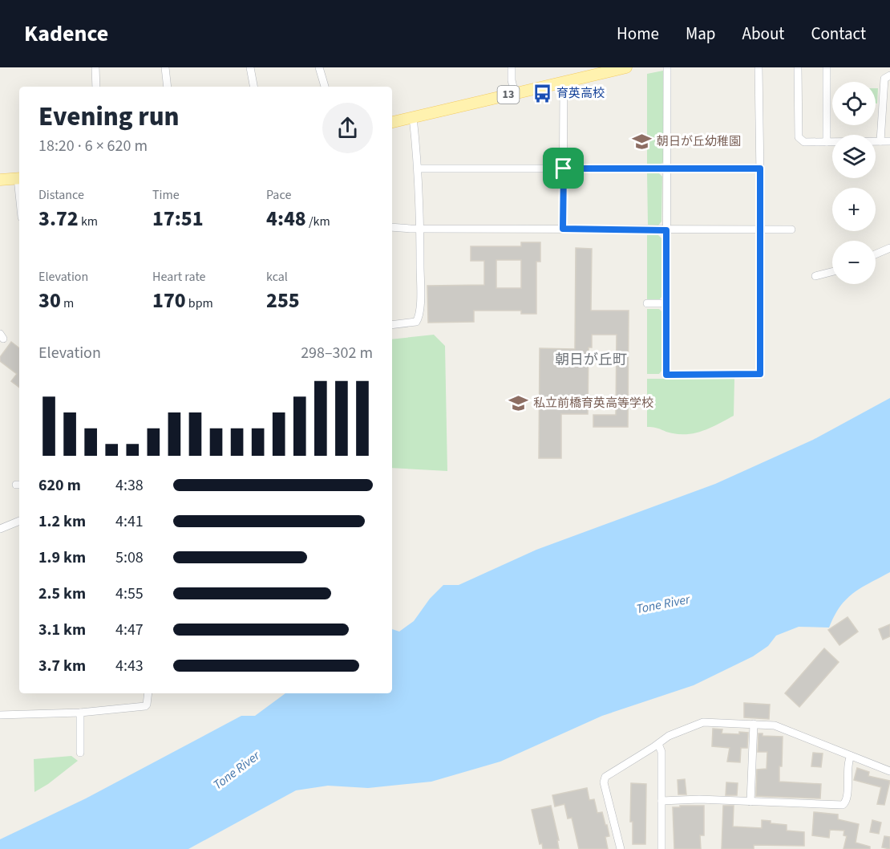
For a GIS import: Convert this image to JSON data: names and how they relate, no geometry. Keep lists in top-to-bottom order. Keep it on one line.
{"streets":{"main road":["13"]},"districts":["朝日が丘町"],"water":["Tone River"],"places":{"bus stop":["育英高校"],"school or university":["朝日が丘幼稚園","私立前橋育英高等学校"]},"page":{"header":"Kadence","nav":["Home","Map","About","Contact"],"map_buttons":["+","−"],"heading":["Evening run","18:20 · 6 × 620 m"],"stats":[["Distance","3.72 km"],["Time","17:51"],["Pace","4:48 /km"],["Elevation","30 m"],["Heart rate","170 bpm"],["kcal","255"]],"chart":["Elevation","298–302 m"],"list":[{"name":"620 m","note":"4:38"},{"name":"1.2 km","note":"4:41"},{"name":"1.9 km","note":"5:08"},{"name":"2.5 km","note":"4:55"},{"name":"3.1 km","note":"4:47"},{"name":"3.7 km","note":"4:43"}]}}
